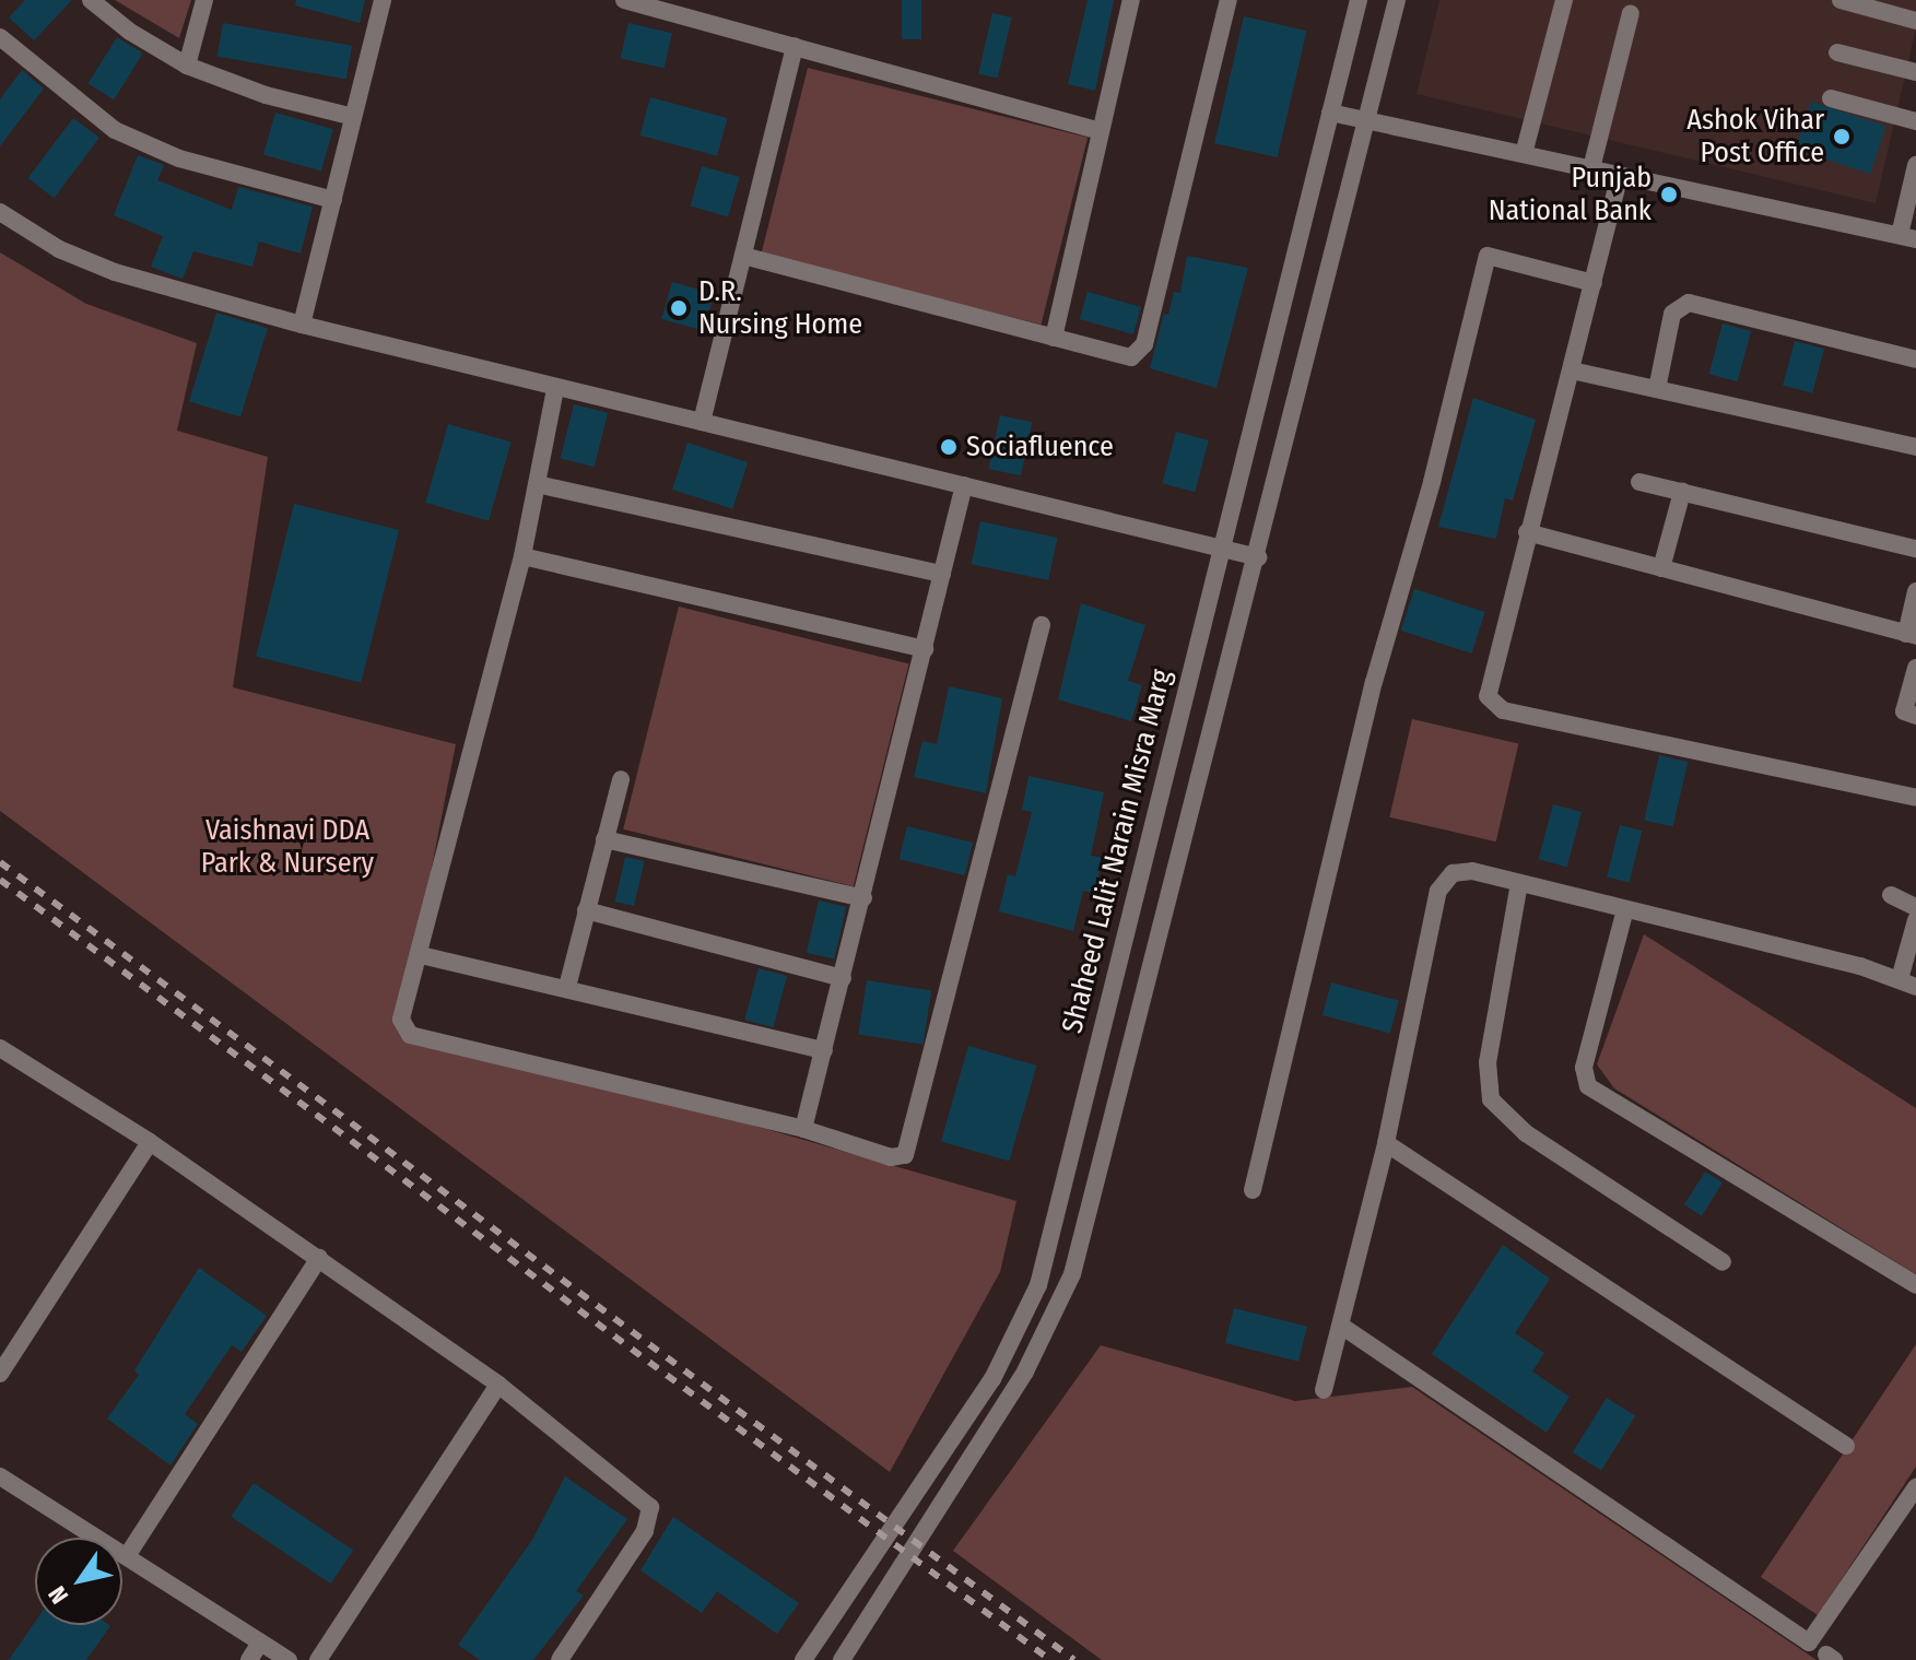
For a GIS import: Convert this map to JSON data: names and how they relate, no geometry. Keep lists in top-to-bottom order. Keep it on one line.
{"streets":{"street":["Shaheed Lalit Narain Misra Marg"]},"parks":["Vaishnavi DDA Park & Nursery"],"places":["Ashok Vihar Post Office","Punjab National Bank","D.R. Nursing Home","Sociafluence"],"north":"bottom left"}
